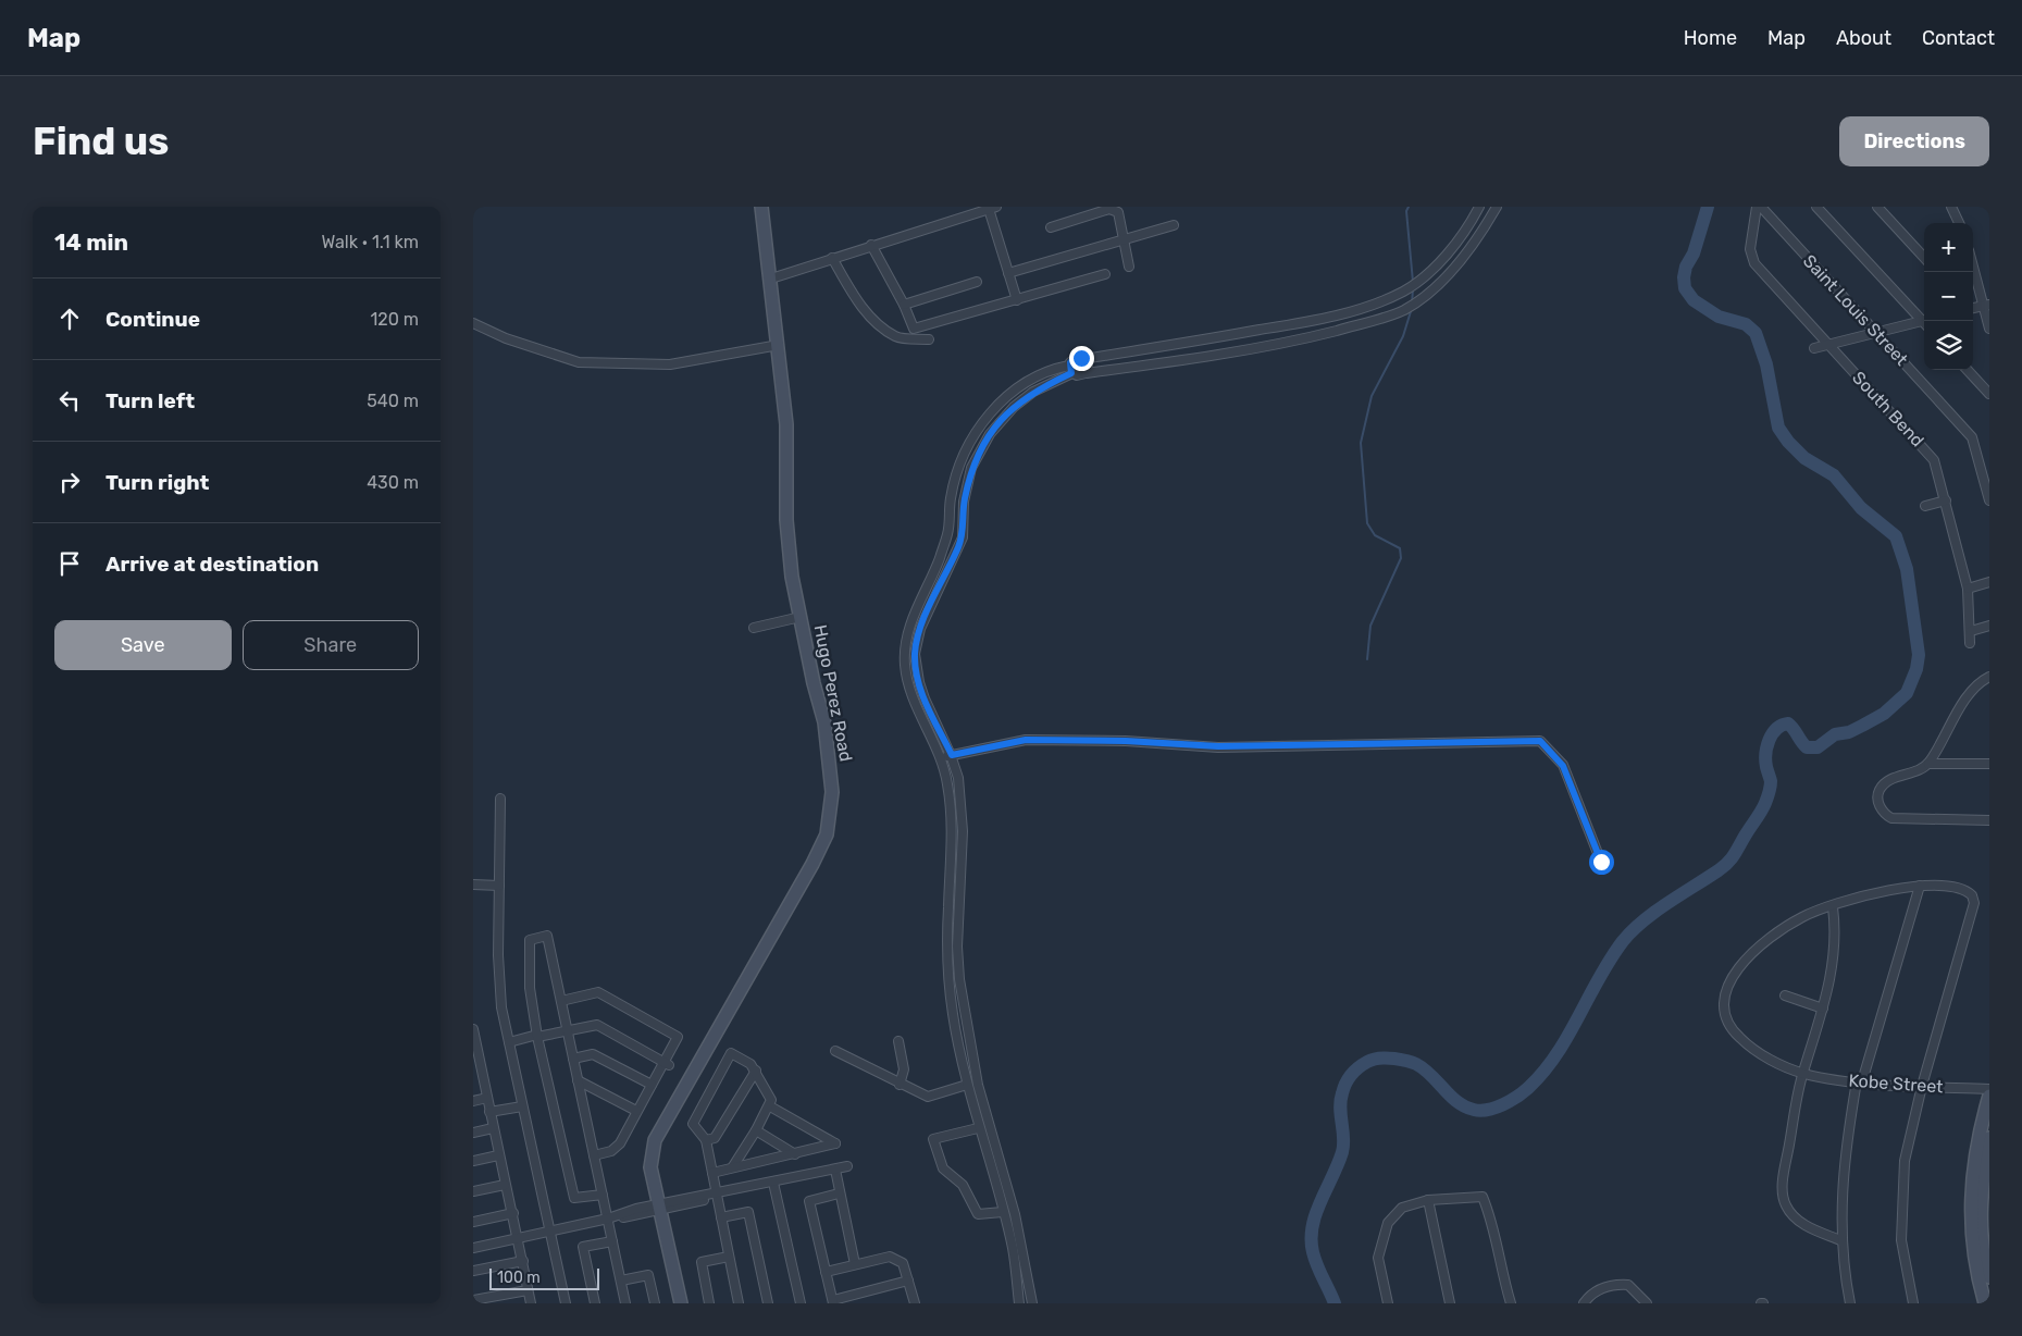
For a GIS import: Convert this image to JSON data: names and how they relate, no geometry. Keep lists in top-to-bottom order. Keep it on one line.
{"streets":{"street":["Saint Louis Street","South Bend","Hugo Perez Road","Kobe Street"]},"crossings":[["Saint Louis Street","South Bend"]],"scale_bar":"100 m","page":{"header":"Map","nav":["Home","Map","About","Contact"],"buttons":["Directions",["Save","Share"]],"title":"Find us","heading":["14 min","Walk · 1.1 km"],"map_buttons":["+","−"],"list":[["Continue","120 m"],["Turn left","540 m"],["Turn right","430 m"],"Arrive at destination"],"scale":"100 m"}}
